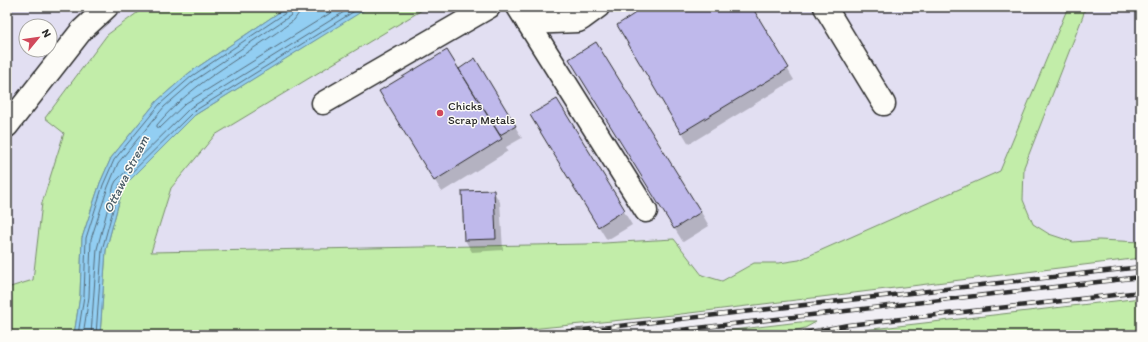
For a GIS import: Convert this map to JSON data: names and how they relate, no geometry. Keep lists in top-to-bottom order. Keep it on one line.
{"water":["Ottawa Stream"],"places":["Chicks Scrap Metals"],"north":"top right"}
